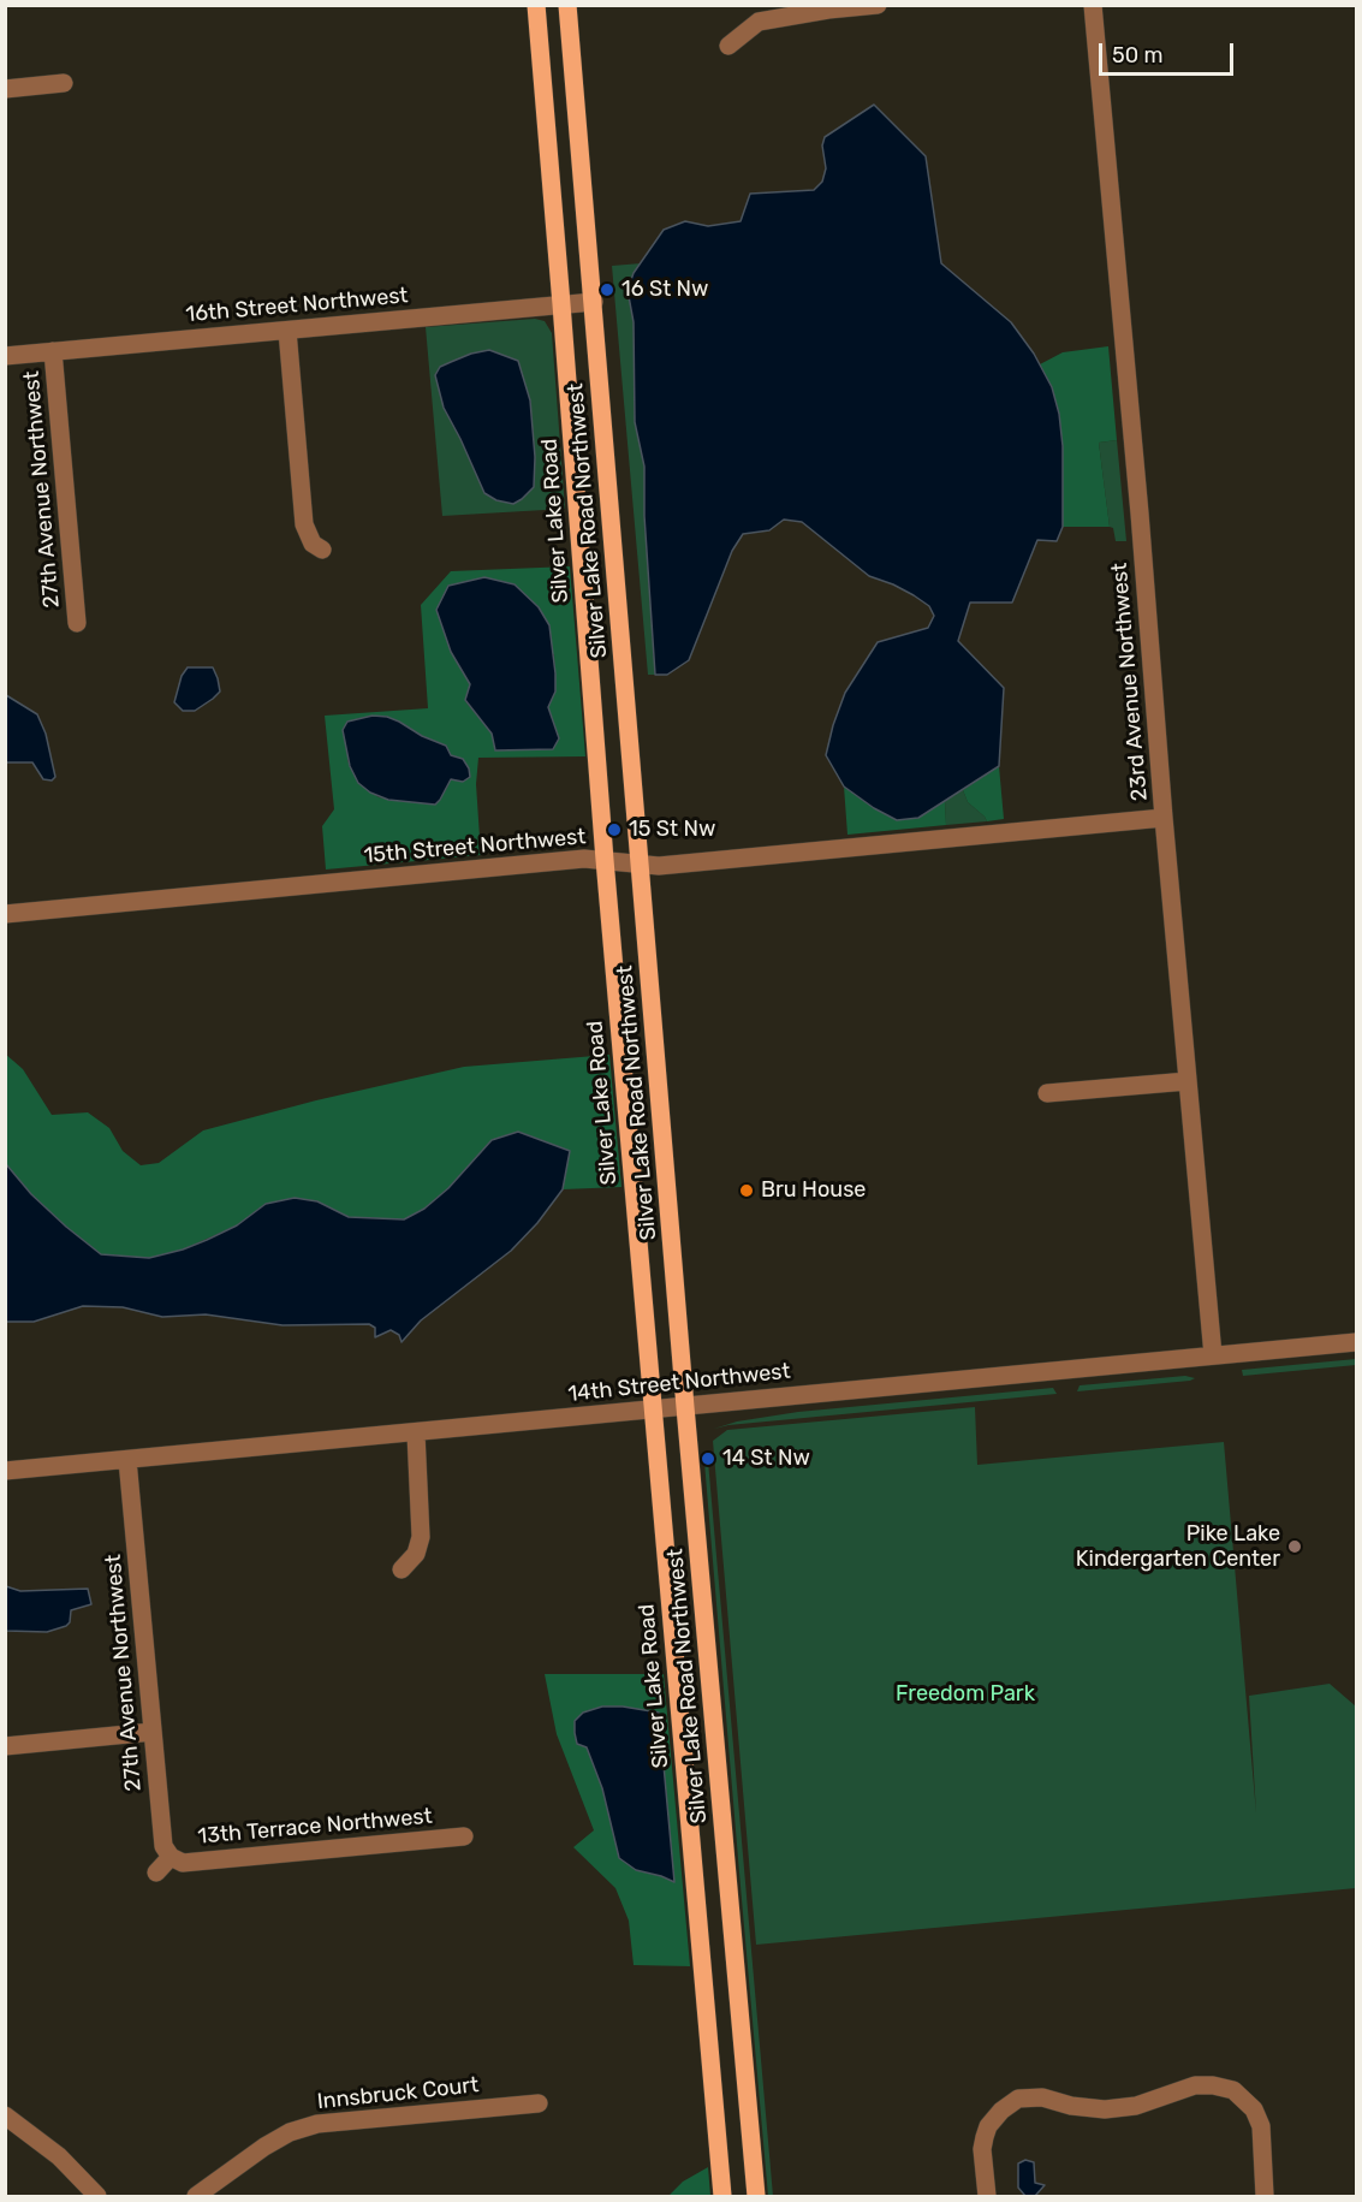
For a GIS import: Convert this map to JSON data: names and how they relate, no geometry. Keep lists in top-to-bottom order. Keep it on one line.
{"streets":{"main road":["Silver Lake Road","Silver Lake Road Northwest"],"street":["16th Street Northwest","27th Avenue Northwest","23rd Avenue Northwest","15th Street Northwest","14th Street Northwest","13th Terrace Northwest","Innsbruck Court"]},"crossings":[["16th Street Northwest","27th Avenue Northwest"],["16th Street Northwest","Silver Lake Road"],["16th Street Northwest","Silver Lake Road Northwest"],["27th Avenue Northwest","14th Street Northwest"],["27th Avenue Northwest","13th Terrace Northwest"],["Silver Lake Road","15th Street Northwest"],["Silver Lake Road","14th Street Northwest"],["Silver Lake Road Northwest","15th Street Northwest"],["Silver Lake Road Northwest","14th Street Northwest"],["23rd Avenue Northwest","15th Street Northwest"],["23rd Avenue Northwest","14th Street Northwest"]],"parks":["Freedom Park"],"places":["16 St Nw","15 St Nw","Bru House","14 St Nw","Pike Lake Kindergarten Center"],"scale_bar":"50 m"}
